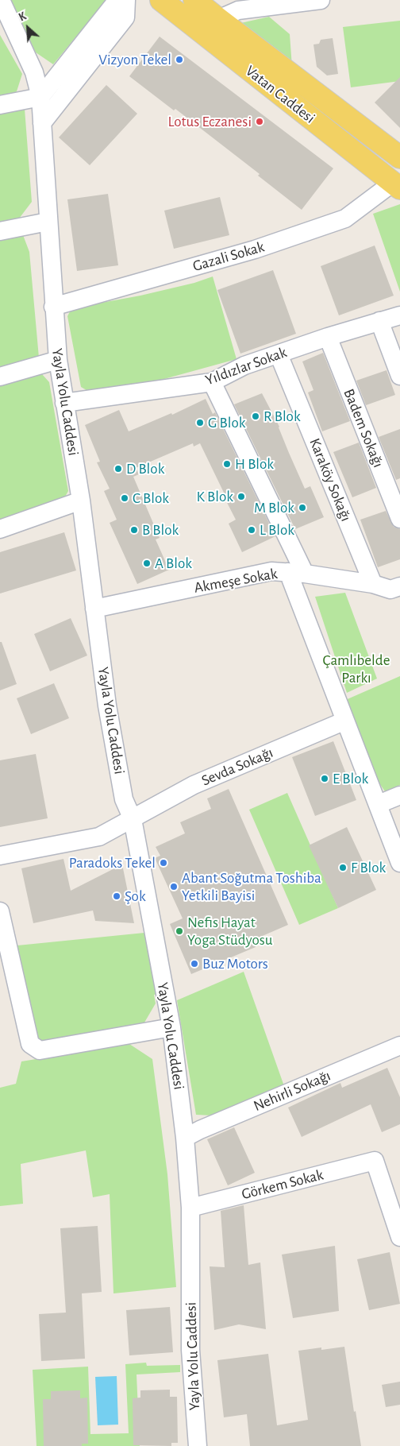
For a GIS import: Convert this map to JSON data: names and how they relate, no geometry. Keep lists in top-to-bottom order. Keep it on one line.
{"streets":{"main road":["Vatan Caddesi"],"street":["Gazali Sokak","Yıldızlar Sokak","Yayla Yolu Caddesi","Badem Sokağı","Karaköy Sokağı","Akmeşe Sokak","Sevda Sokağı","Nehirli Sokağı","Görkem Sokak"]},"crossings":[["Vatan Caddesi","Gazali Sokak"],["Gazali Sokak","Yayla Yolu Caddesi"],["Yıldızlar Sokak","Yayla Yolu Caddesi"],["Yıldızlar Sokak","Badem Sokağı"],["Yıldızlar Sokak","Karaköy Sokağı"],["Yayla Yolu Caddesi","Akmeşe Sokak"],["Yayla Yolu Caddesi","Sevda Sokağı"],["Yayla Yolu Caddesi","Nehirli Sokağı"],["Yayla Yolu Caddesi","Görkem Sokak"],["Karaköy Sokağı","Akmeşe Sokak"]],"parks":["Çamlıbelde Parkı"],"places":["Vizyon Tekel","Lotus Eczanesi","R Blok","G Blok","H Blok","D Blok","K Blok","C Blok","M Blok","B Blok","L Blok","A Blok","E Blok","Paradoks Tekel","F Blok","Abant Soğutma Toshiba Yetkili Bayisi","Şok","Nefis Hayat Yoga Stüdyosu","Buz Motors"],"north":"top left"}
